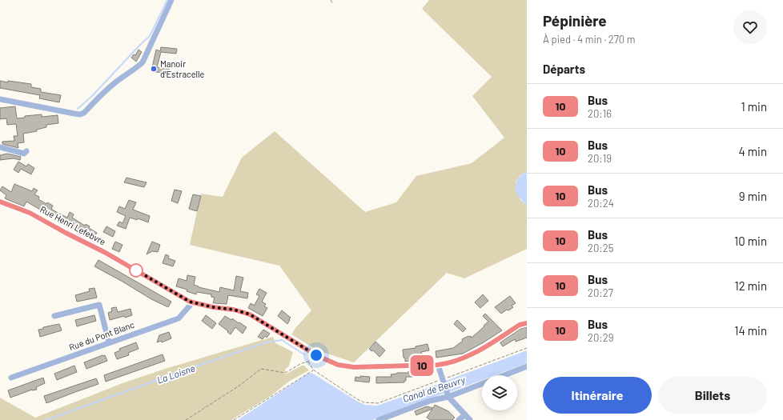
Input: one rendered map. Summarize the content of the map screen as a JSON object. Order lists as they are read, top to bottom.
{
  "streets": {
    "street": ["Rue Henri Lefebvre", "Rue du Pont Blanc"]
  },
  "crossings": [
    ["Rue Henri Lefebvre", "Rue du Pont Blanc"]
  ],
  "water": ["La Loisne", "Canal de Beuvry"],
  "places": ["Manoir d'Estracelle"],
  "lines": ["bus line 10"],
  "page": {
    "on_map": "10",
    "heading": [
      ["Pépinière", "À pied · 4 min · 270 m"],
      "Départs"
    ],
    "list": [
      {
        "mark": "10",
        "name": "Bus",
        "note": "20:16",
        "value": "1 min"
      },
      {
        "mark": "10",
        "name": "Bus",
        "note": "20:19",
        "value": "4 min"
      },
      {
        "mark": "10",
        "name": "Bus",
        "note": "20:24",
        "value": "9 min"
      },
      {
        "mark": "10",
        "name": "Bus",
        "note": "20:25",
        "value": "10 min"
      },
      {
        "mark": "10",
        "name": "Bus",
        "note": "20:27",
        "value": "12 min"
      },
      {
        "mark": "10",
        "name": "Bus",
        "note": "20:29",
        "value": "14 min"
      }
    ],
    "buttons": ["Itinéraire", "Billets"]
  }
}
